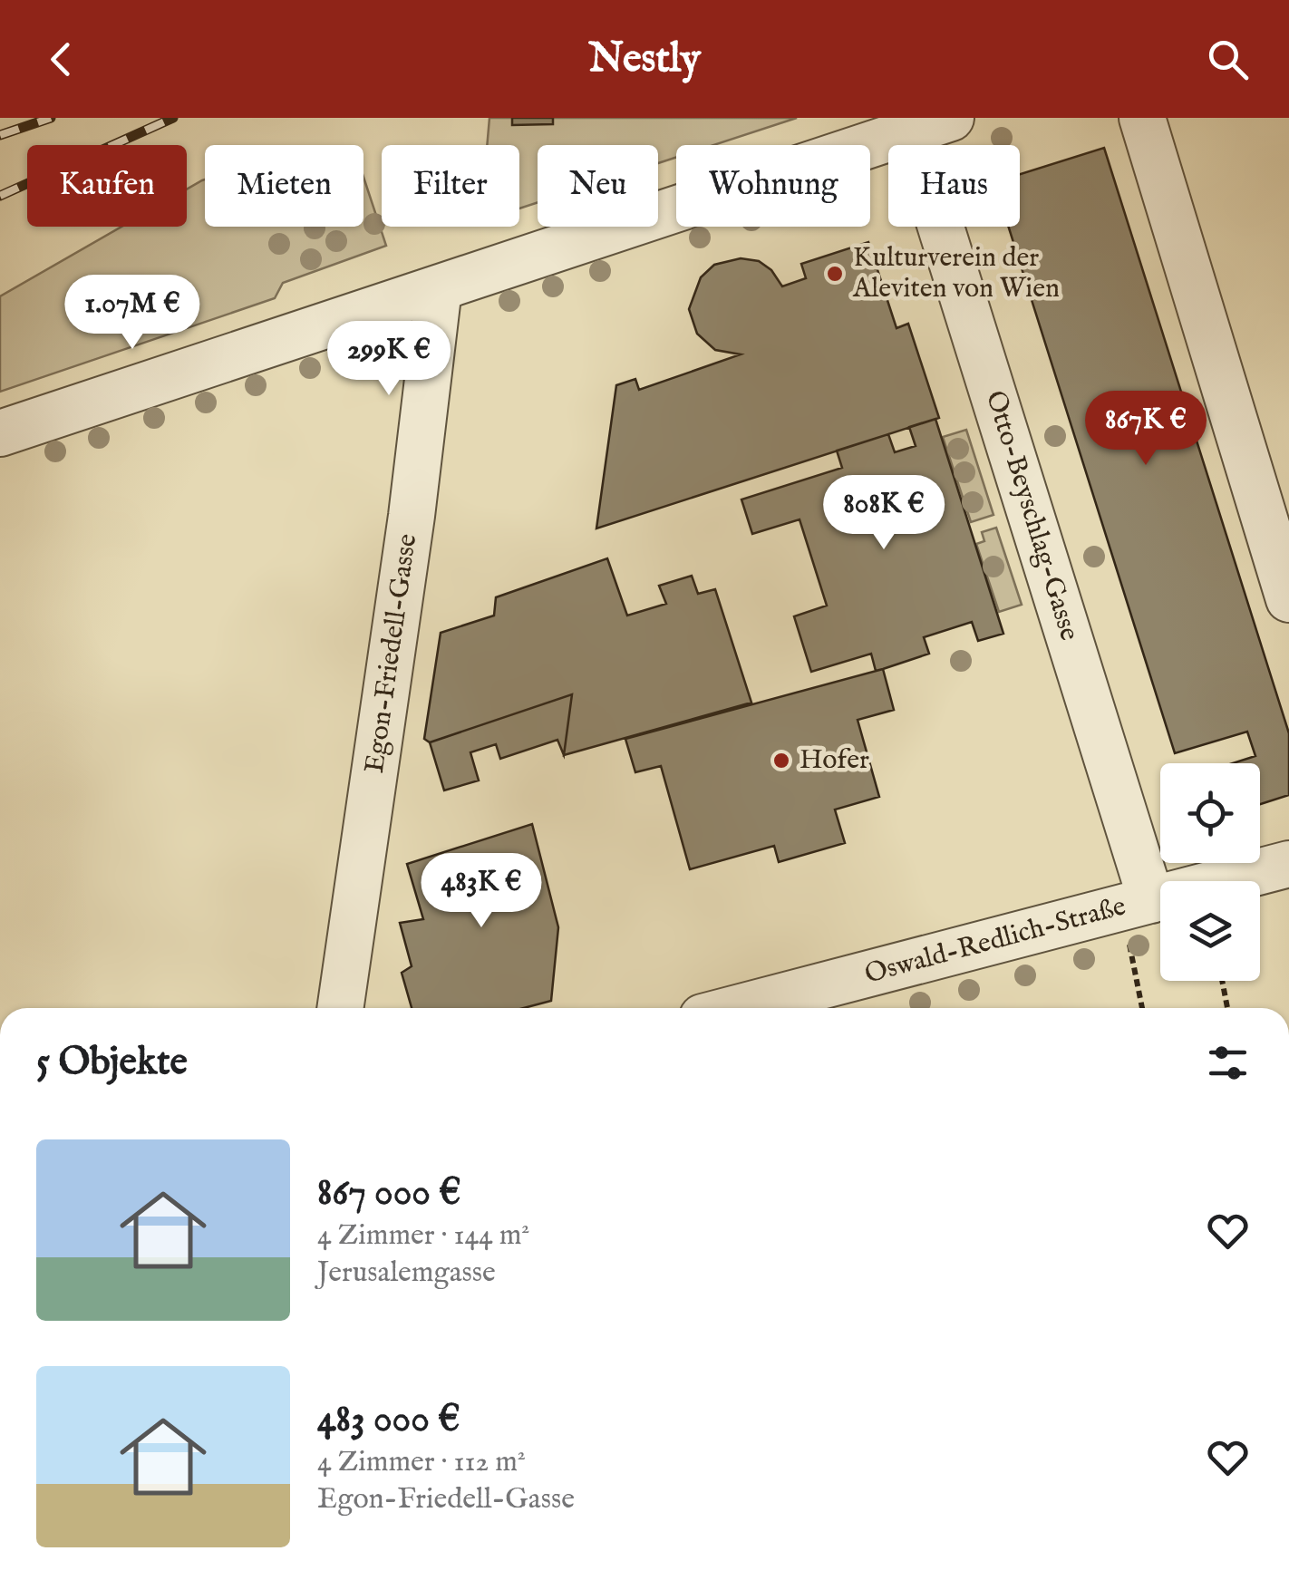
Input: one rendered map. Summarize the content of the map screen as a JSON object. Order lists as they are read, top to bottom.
{
  "streets": {
    "street": ["Otto-Beyschlag-Gasse", "Egon-Friedell-Gasse", "Oswald-Redlich-Straße"]
  },
  "crossings": [
    ["Otto-Beyschlag-Gasse", "Oswald-Redlich-Straße"]
  ],
  "places": ["Kulturverein der Aleviten von Wien", "Hofer"],
  "page": {
    "header": "Nestly",
    "chip": [
      "Kaufen",
      "Mieten",
      "Filter",
      "Neu",
      "Wohnung",
      "Haus"
    ],
    "price": [
      "1.07M €",
      "299K €",
      "867K €",
      "808K €",
      "483K €"
    ],
    "heading": "5 Objekte",
    "list": [
      {
        "name": "867 000 €",
        "note": "4 Zimmer · 144 m² · Jerusalemgasse"
      },
      {
        "name": "483 000 €",
        "note": "4 Zimmer · 112 m² · Egon-Friedell-Gasse"
      }
    ]
  }
}
